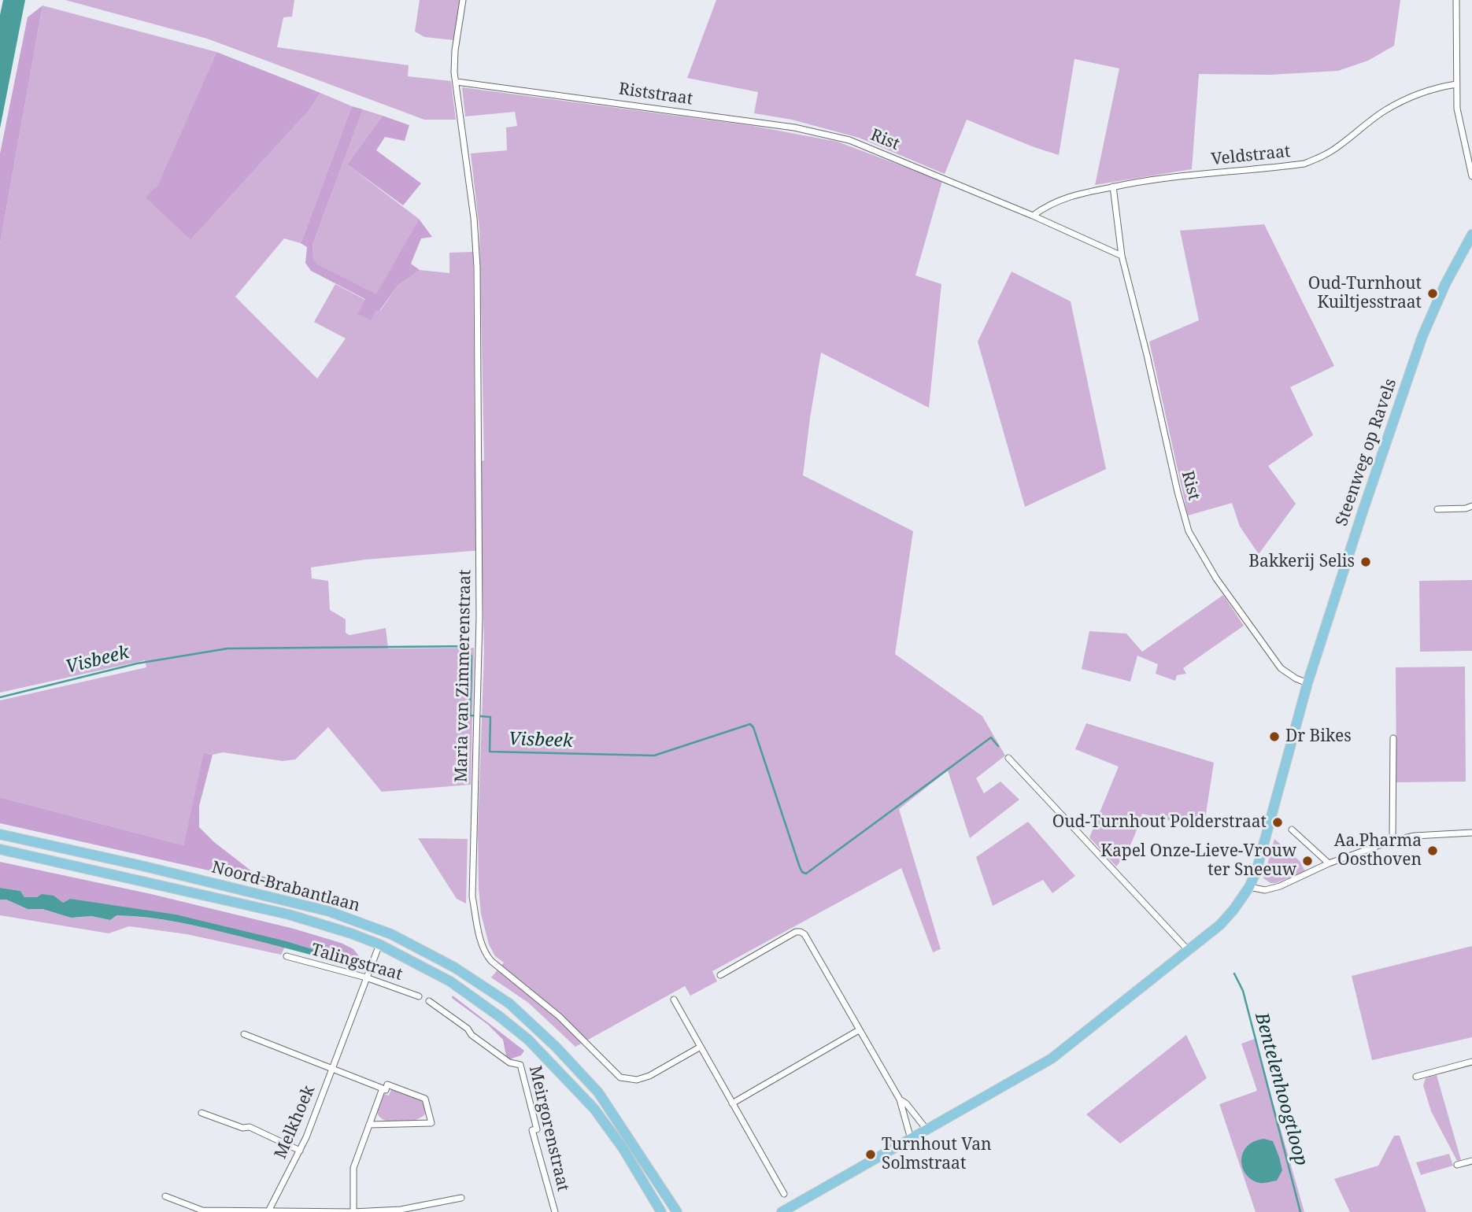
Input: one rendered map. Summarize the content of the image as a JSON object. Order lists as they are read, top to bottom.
{
  "streets": {
    "main road": ["Steenweg op Ravels", "Noord-Brabantlaan"],
    "street": [
      "Riststraat",
      "Rist",
      "Veldstraat",
      "Maria van Zimmerenstraat",
      "Talingstraat",
      "Melkhoek",
      "Meirgorenstraat"
    ]
  },
  "crossings": [
    ["Riststraat", "Rist"],
    ["Riststraat", "Maria van Zimmerenstraat"],
    ["Rist", "Veldstraat"],
    ["Rist", "Steenweg op Ravels"],
    ["Noord-Brabantlaan", "Melkhoek"],
    ["Talingstraat", "Melkhoek"]
  ],
  "water": ["Visbeek", "Bentelenhoogtloop"],
  "places": [
    "Oud-Turnhout Kuiltjesstraat",
    "Bakkerij Selis",
    "Dr Bikes",
    "Oud-Turnhout Polderstraat",
    "Aa.Pharma Oosthoven",
    "Kapel Onze-Lieve-Vrouw ter Sneeuw",
    "Turnhout Van Solmstraat"
  ]
}
